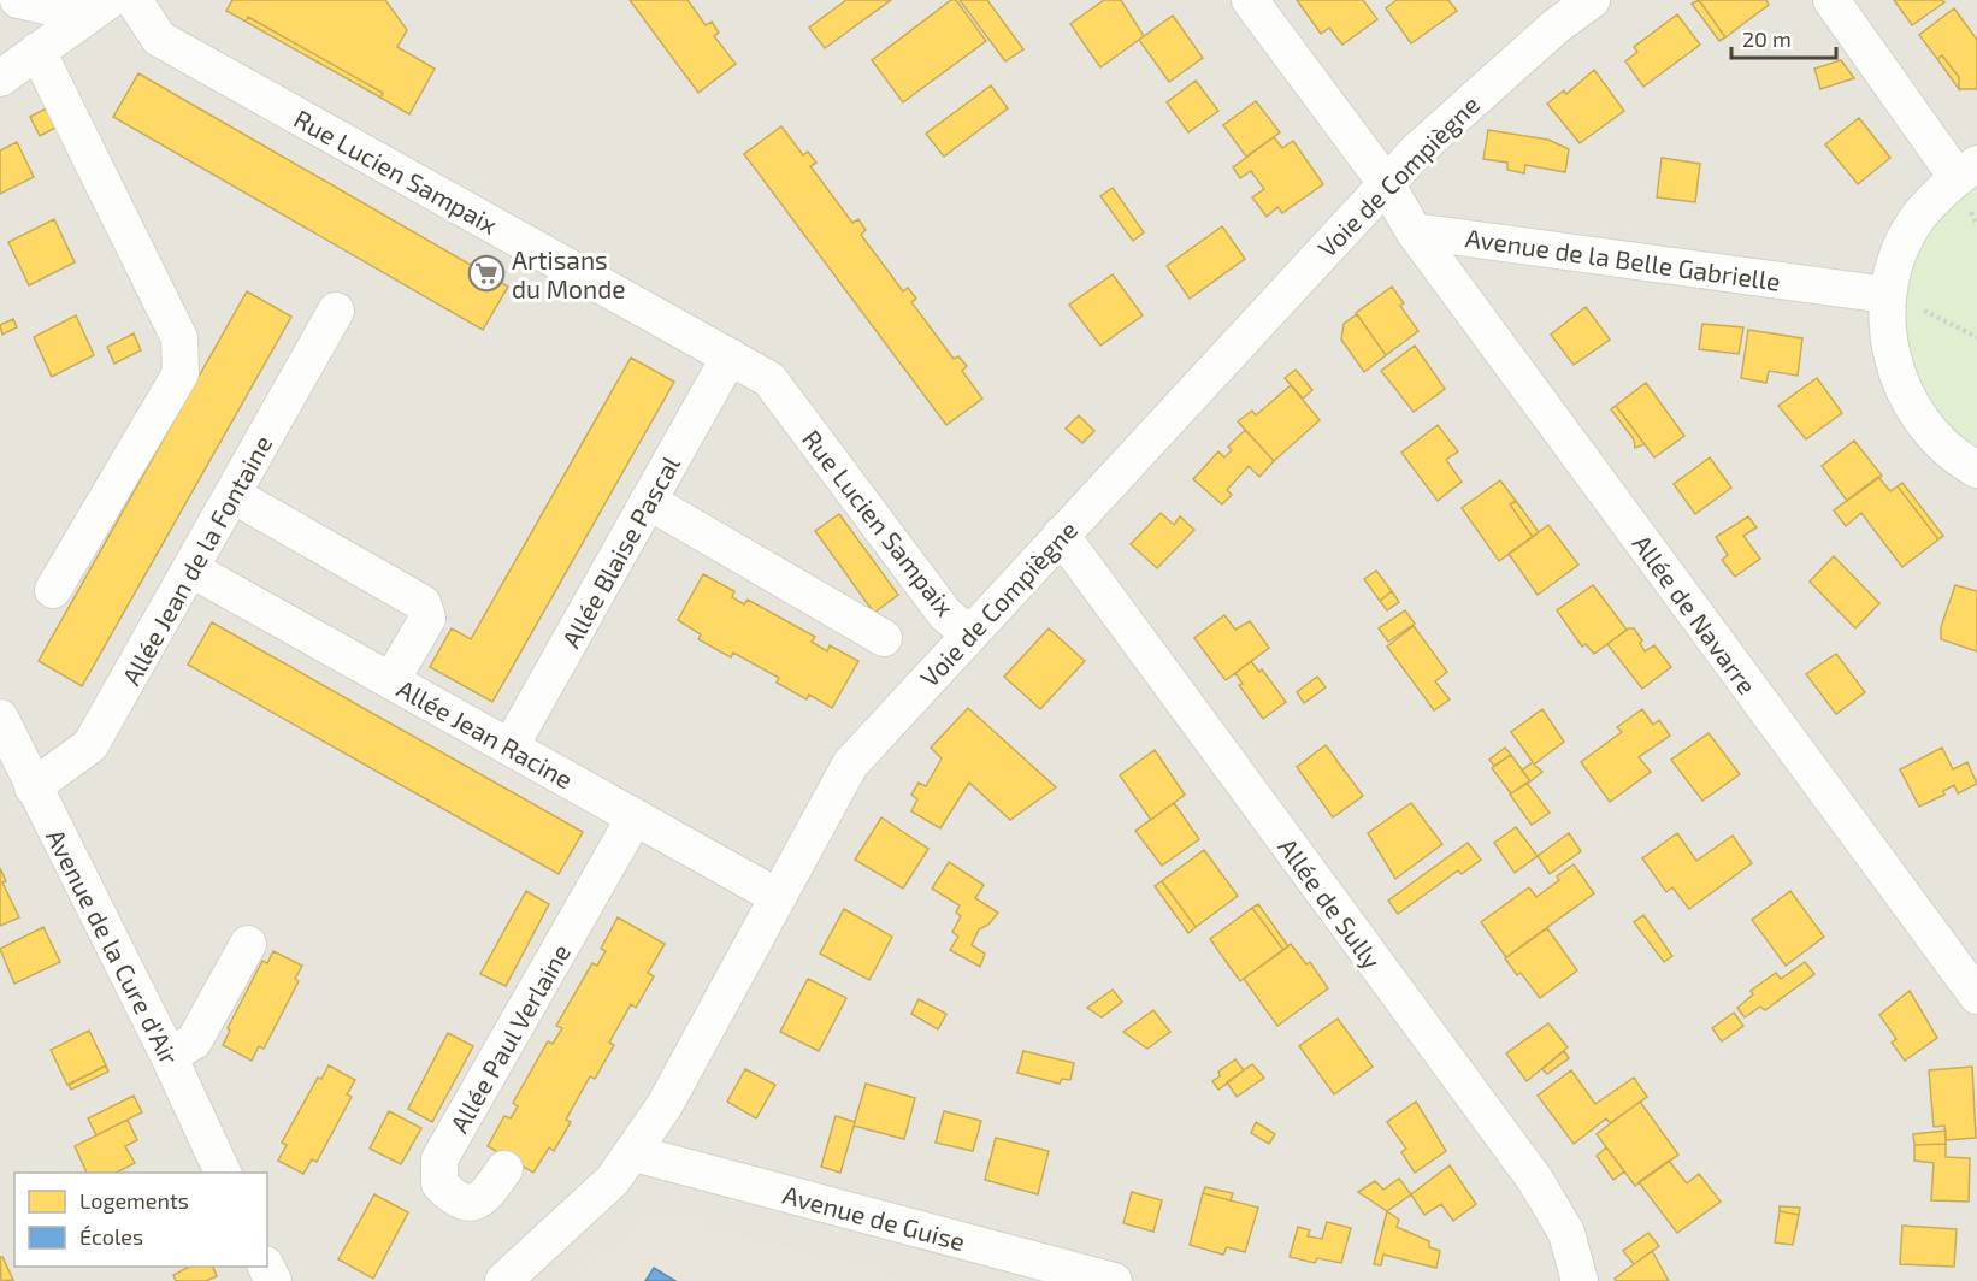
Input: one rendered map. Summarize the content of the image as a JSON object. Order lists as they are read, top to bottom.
{
  "streets": {
    "street": [
      "Rue Lucien Sampaix",
      "Voie de Compiègne",
      "Avenue de la Belle Gabrielle",
      "Allée Blaise Pascal",
      "Allée Jean de la Fontaine",
      "Allée de Navarre",
      "Allée Jean Racine",
      "Allée de Sully",
      "Avenue de la Cure d'Air",
      "Allée Paul Verlaine",
      "Avenue de Guise"
    ]
  },
  "crossings": [
    ["Rue Lucien Sampaix", "Voie de Compiègne"],
    ["Rue Lucien Sampaix", "Allée Blaise Pascal"],
    ["Voie de Compiègne", "Allée Jean Racine"],
    ["Voie de Compiègne", "Allée de Sully"],
    ["Voie de Compiègne", "Avenue de Guise"],
    ["Avenue de la Belle Gabrielle", "Allée de Navarre"],
    ["Allée Blaise Pascal", "Allée Jean Racine"],
    ["Allée Jean de la Fontaine", "Allée Jean Racine"],
    ["Allée Jean de la Fontaine", "Avenue de la Cure d'Air"],
    ["Allée Jean Racine", "Allée Paul Verlaine"]
  ],
  "places": {
    "supermarket": ["Artisans du Monde"]
  },
  "legend": ["Logements", "Écoles"],
  "scale_bar": "20 m"
}
